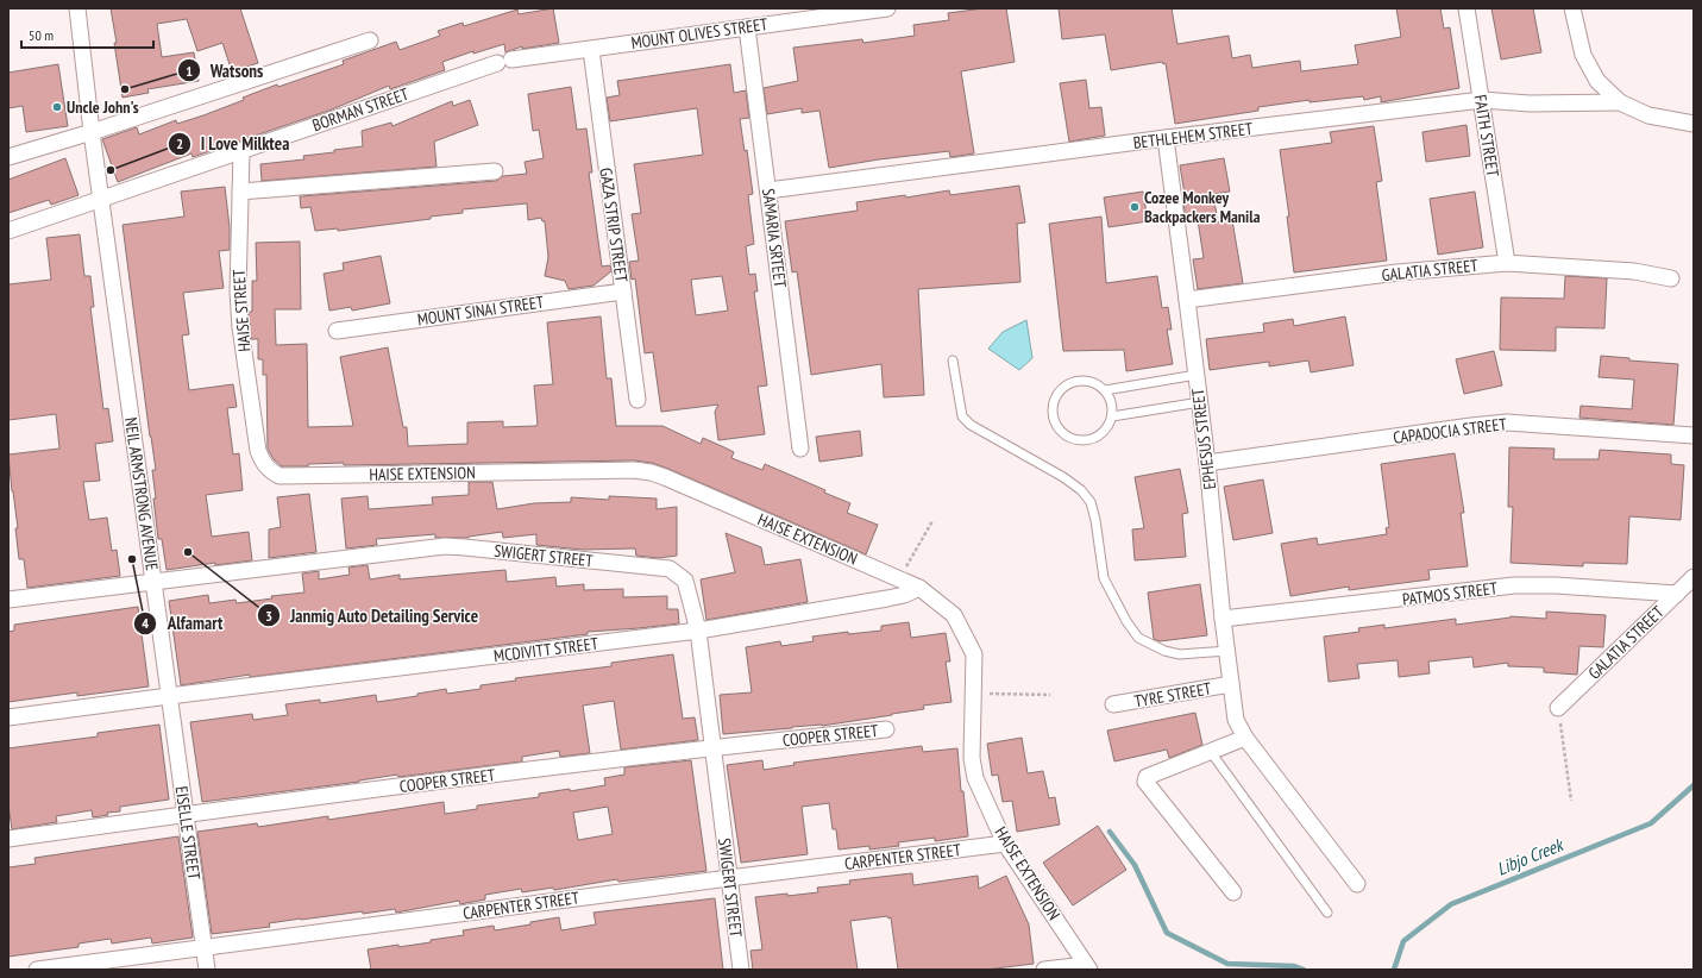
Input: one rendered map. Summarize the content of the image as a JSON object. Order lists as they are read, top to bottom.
{
  "streets": {
    "street": [
      "MOUNT OLIVES STREET",
      "BORMAN STREET",
      "BETHLEHEM STREET",
      "FAITH STREET",
      "GAZA STRIP STREET",
      "SAMARIA SRTEET",
      "GALATIA STREET",
      "HAISE STREET",
      "MOUNT SINAI STREET",
      "CAPADOCIA STREET",
      "EPHESUS STREET",
      "HAISE EXTENSION",
      "NEIL ARMSTRONG AVENUE",
      "SWIGERT STREET",
      "PATMOS STREET",
      "MCDIVITT STREET",
      "TYRE STREET",
      "COOPER STREET",
      "EISELLE STREET",
      "CARPENTER STREET"
    ]
  },
  "crossings": [
    ["MOUNT OLIVES STREET", "BORMAN STREET"],
    ["MOUNT OLIVES STREET", "GAZA STRIP STREET"],
    ["MOUNT OLIVES STREET", "SAMARIA SRTEET"],
    ["BORMAN STREET", "HAISE STREET"],
    ["BORMAN STREET", "NEIL ARMSTRONG AVENUE"],
    ["BETHLEHEM STREET", "FAITH STREET"],
    ["BETHLEHEM STREET", "SAMARIA SRTEET"],
    ["BETHLEHEM STREET", "EPHESUS STREET"],
    ["FAITH STREET", "GALATIA STREET"],
    ["GAZA STRIP STREET", "MOUNT SINAI STREET"],
    ["GALATIA STREET", "EPHESUS STREET"],
    ["GALATIA STREET", "PATMOS STREET"],
    ["HAISE STREET", "HAISE EXTENSION"],
    ["CAPADOCIA STREET", "EPHESUS STREET"],
    ["EPHESUS STREET", "PATMOS STREET"],
    ["EPHESUS STREET", "TYRE STREET"],
    ["HAISE EXTENSION", "MCDIVITT STREET"],
    ["HAISE EXTENSION", "CARPENTER STREET"],
    ["NEIL ARMSTRONG AVENUE", "SWIGERT STREET"],
    ["NEIL ARMSTRONG AVENUE", "MCDIVITT STREET"],
    ["NEIL ARMSTRONG AVENUE", "EISELLE STREET"],
    ["SWIGERT STREET", "MCDIVITT STREET"],
    ["SWIGERT STREET", "COOPER STREET"],
    ["SWIGERT STREET", "CARPENTER STREET"],
    ["MCDIVITT STREET", "EISELLE STREET"],
    ["COOPER STREET", "EISELLE STREET"],
    ["EISELLE STREET", "CARPENTER STREET"]
  ],
  "water": ["Libjo Creek"],
  "places": [
    "Watsons",
    "Uncle John's",
    "I Love Milktea",
    "Cozee Monkey Backpackers Manila",
    "Janmig Auto Detailing Service",
    "Alfamart"
  ],
  "scale_bar": "50 m"
}
